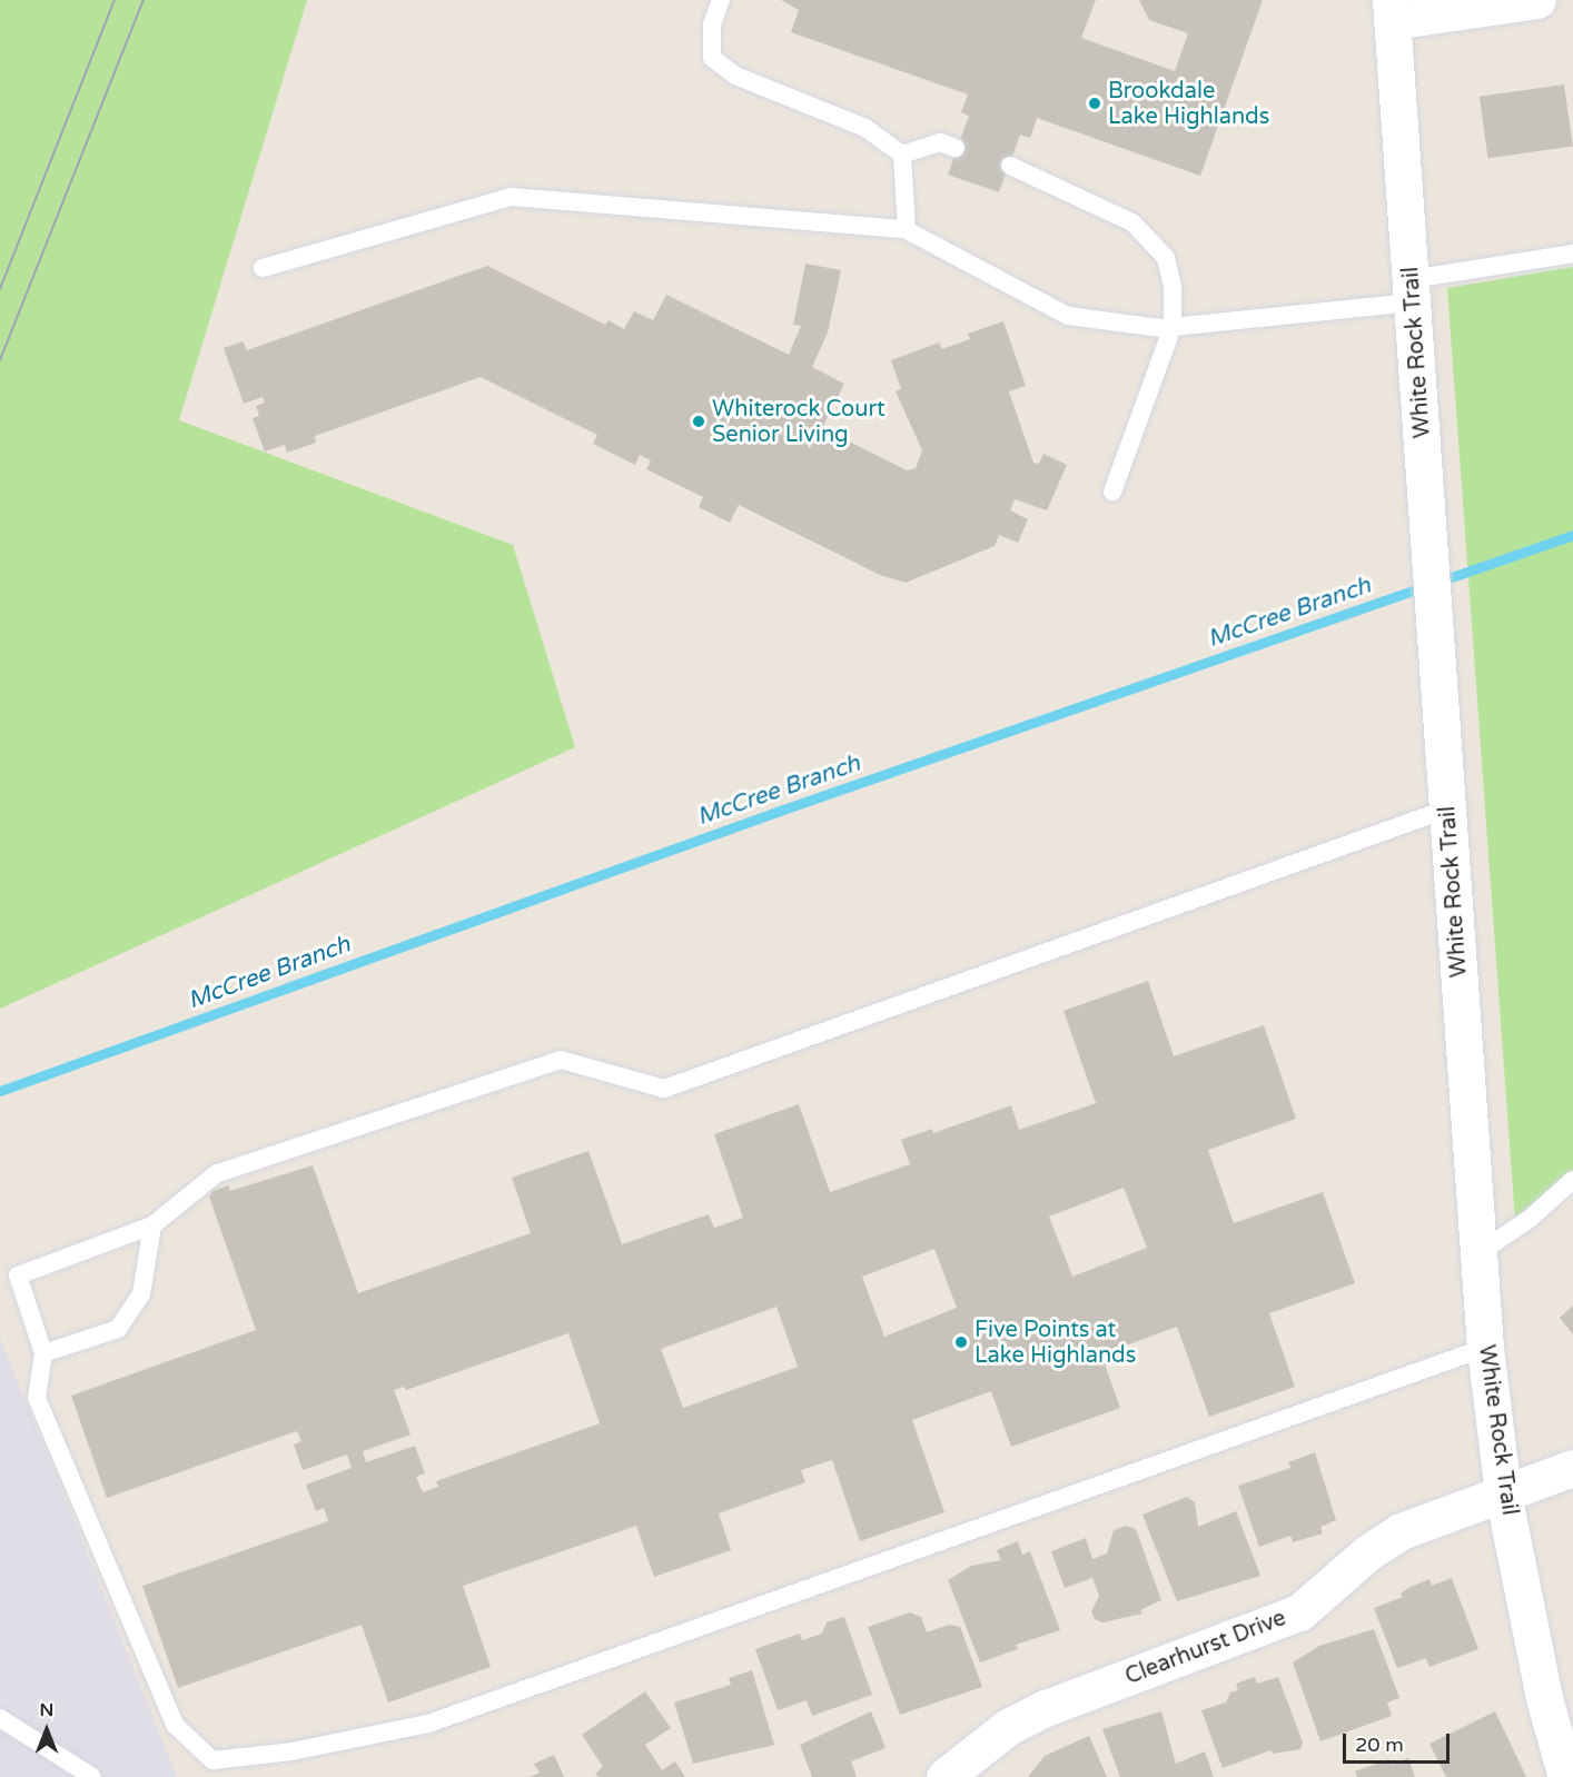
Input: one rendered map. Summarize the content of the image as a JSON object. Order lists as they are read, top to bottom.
{
  "streets": {
    "street": ["White Rock Trail", "Clearhurst Drive"]
  },
  "crossings": [
    ["White Rock Trail", "Clearhurst Drive"]
  ],
  "water": ["McCree Branch"],
  "places": ["Brookdale Lake Highlands", "Whiterock Court Senior Living", "Five Points at Lake Highlands"],
  "scale_bar": "20 m",
  "north": "top"
}
